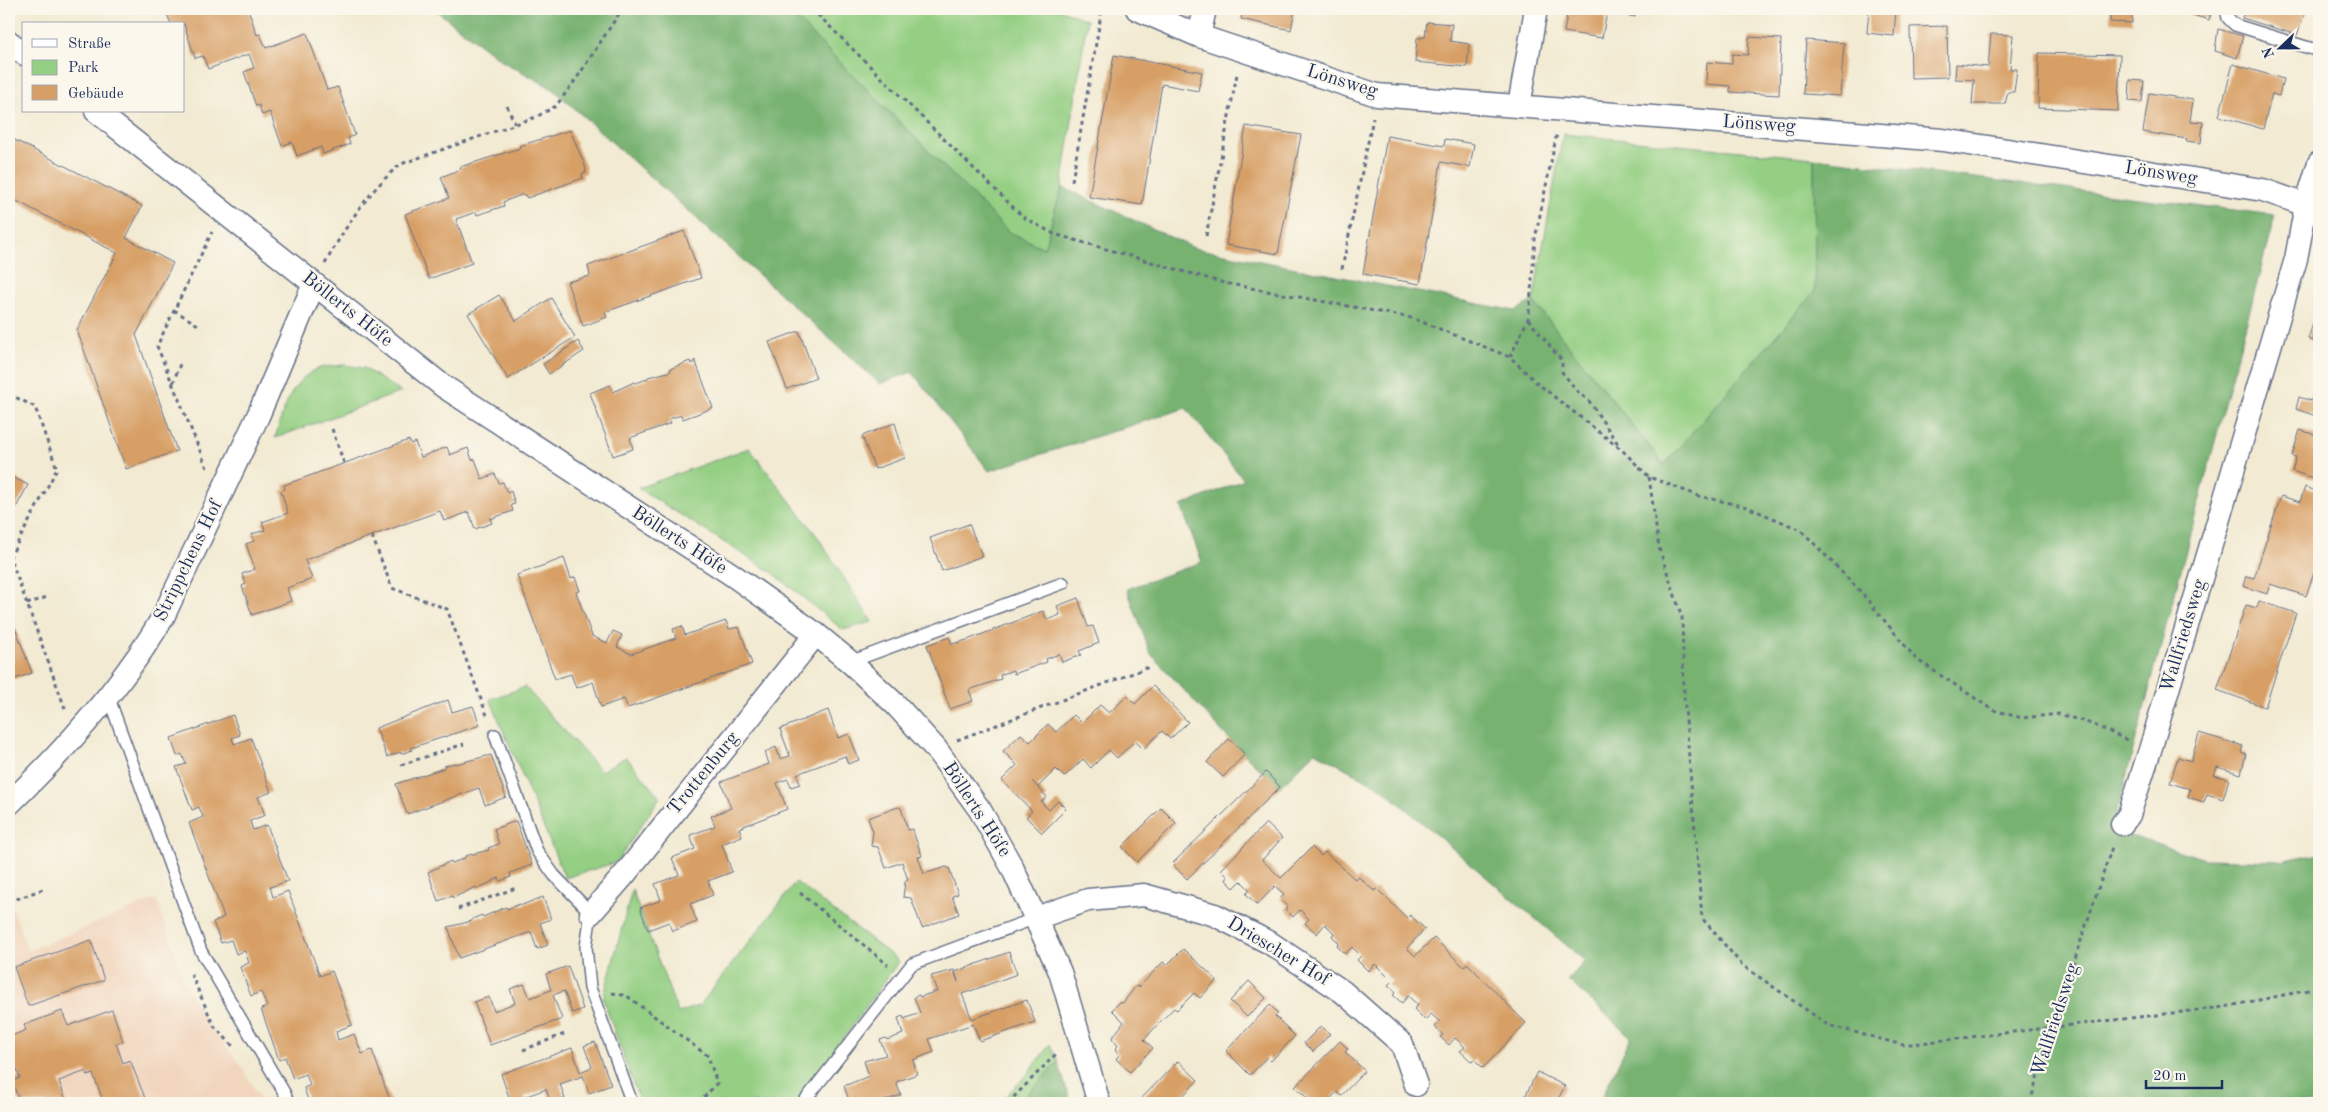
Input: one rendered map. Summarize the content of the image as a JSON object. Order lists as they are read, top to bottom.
{
  "streets": {
    "street": [
      "Lönsweg",
      "Böllerts Höfe",
      "Strippchens Hof",
      "Wallfriedsweg",
      "Trottenburg",
      "Driescher Hof"
    ]
  },
  "crossings": [
    ["Lönsweg", "Wallfriedsweg"],
    ["Böllerts Höfe", "Strippchens Hof"],
    ["Böllerts Höfe", "Trottenburg"],
    ["Böllerts Höfe", "Driescher Hof"]
  ],
  "legend": ["Straße", "Park", "Gebäude"],
  "scale_bar": "20 m",
  "north": "left"
}
